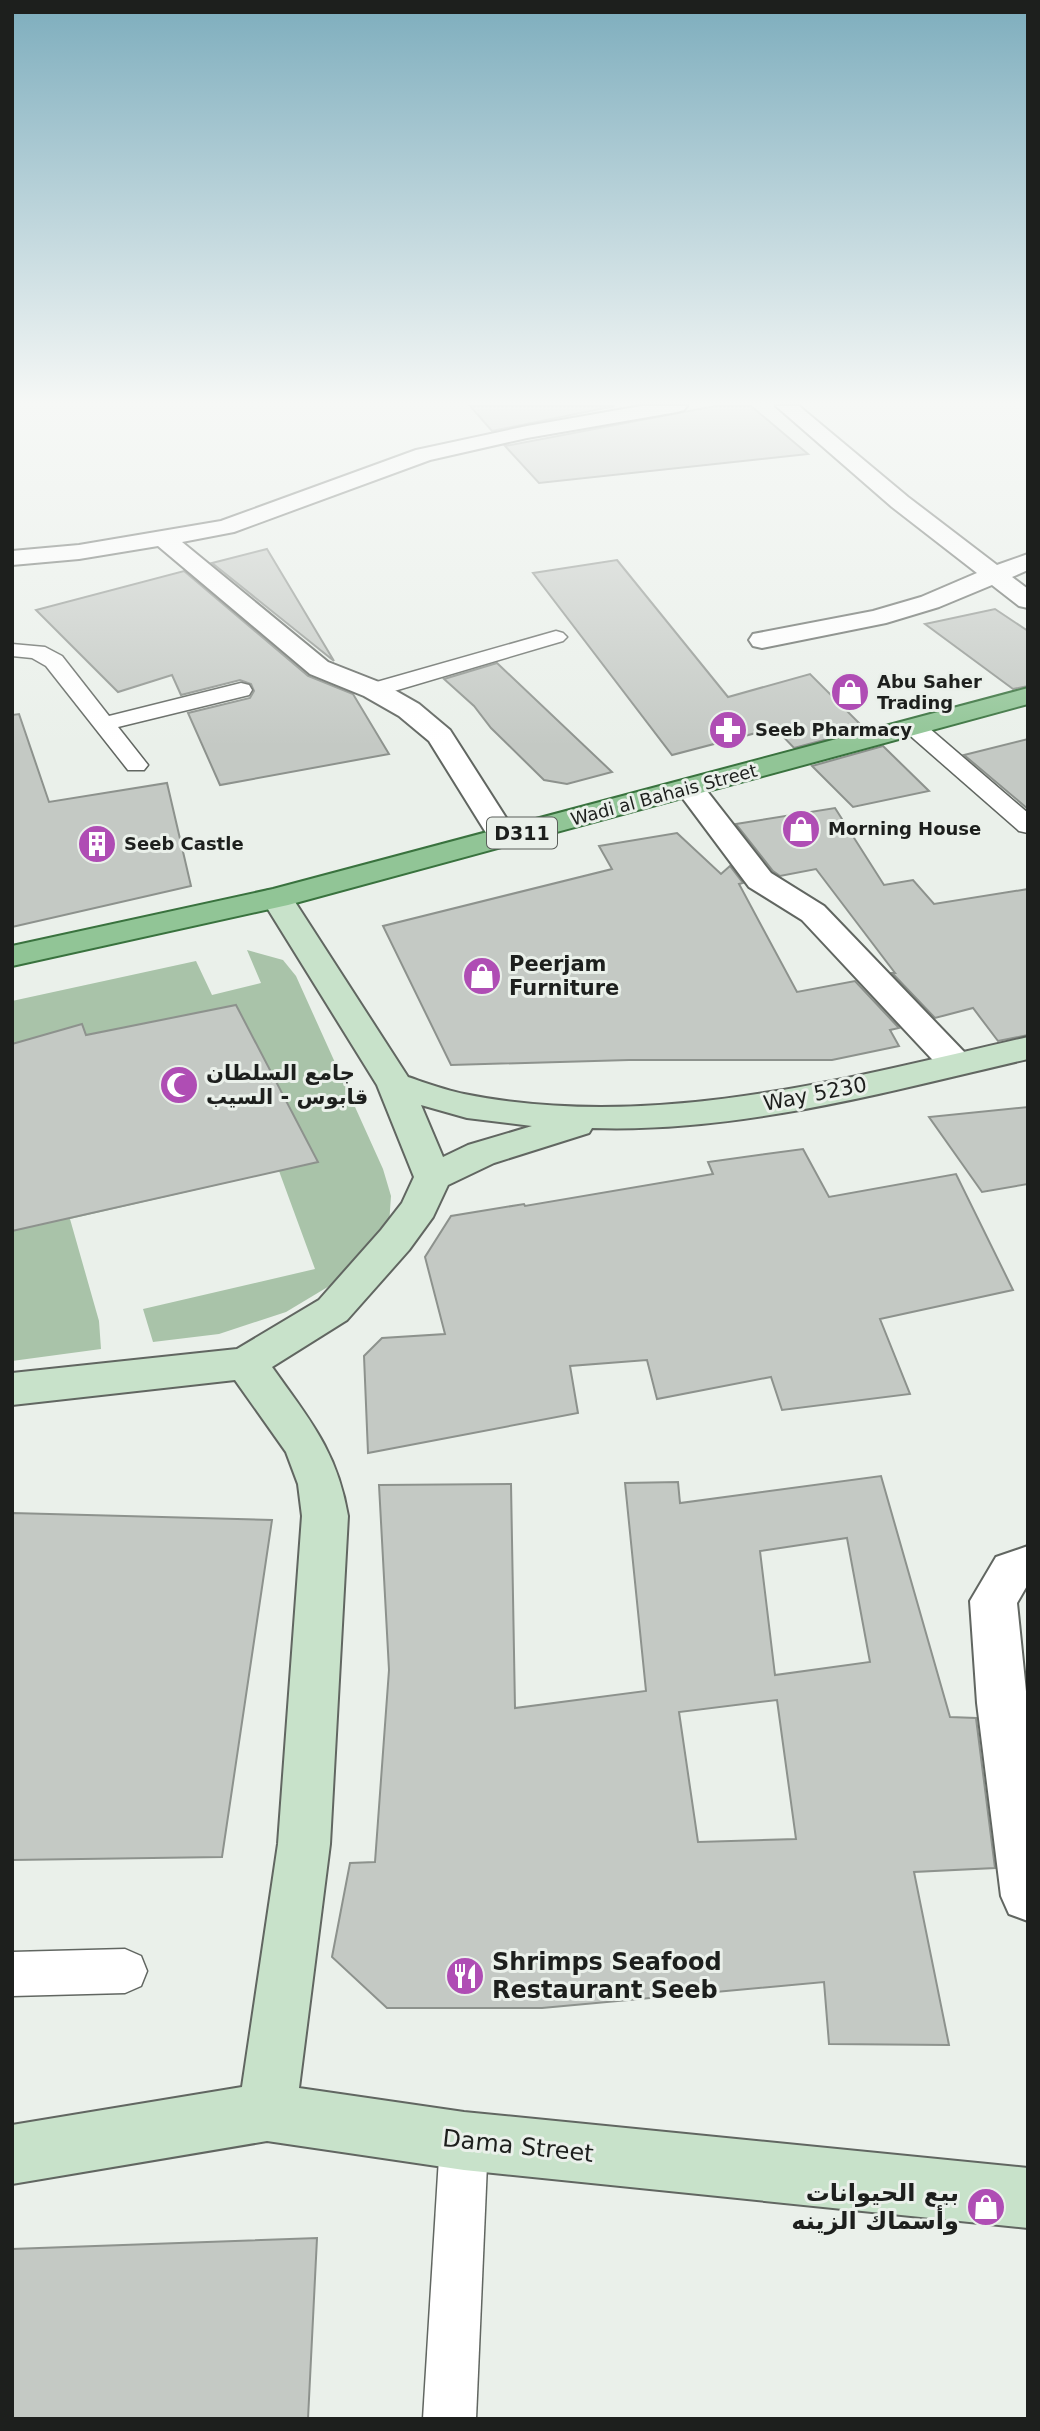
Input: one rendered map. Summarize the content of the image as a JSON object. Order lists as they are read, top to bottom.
{
  "streets": {
    "main road": ["Wadi al Bahais Street", "D311"],
    "street": ["Way 5230", "Dama Street"]
  },
  "places": {
    "shop": [
      "Abu Saher Trading",
      "Morning House",
      "Peerjam Furniture",
      "بيع الحيوانات وأسماك الزينه"
    ],
    "pharmacy": ["Seeb Pharmacy"],
    "building": ["Seeb Castle"],
    "mosque": ["جامع السلطان قابوس - السيب"],
    "restaurant": ["Shrimps Seafood Restaurant Seeb"]
  }
}
